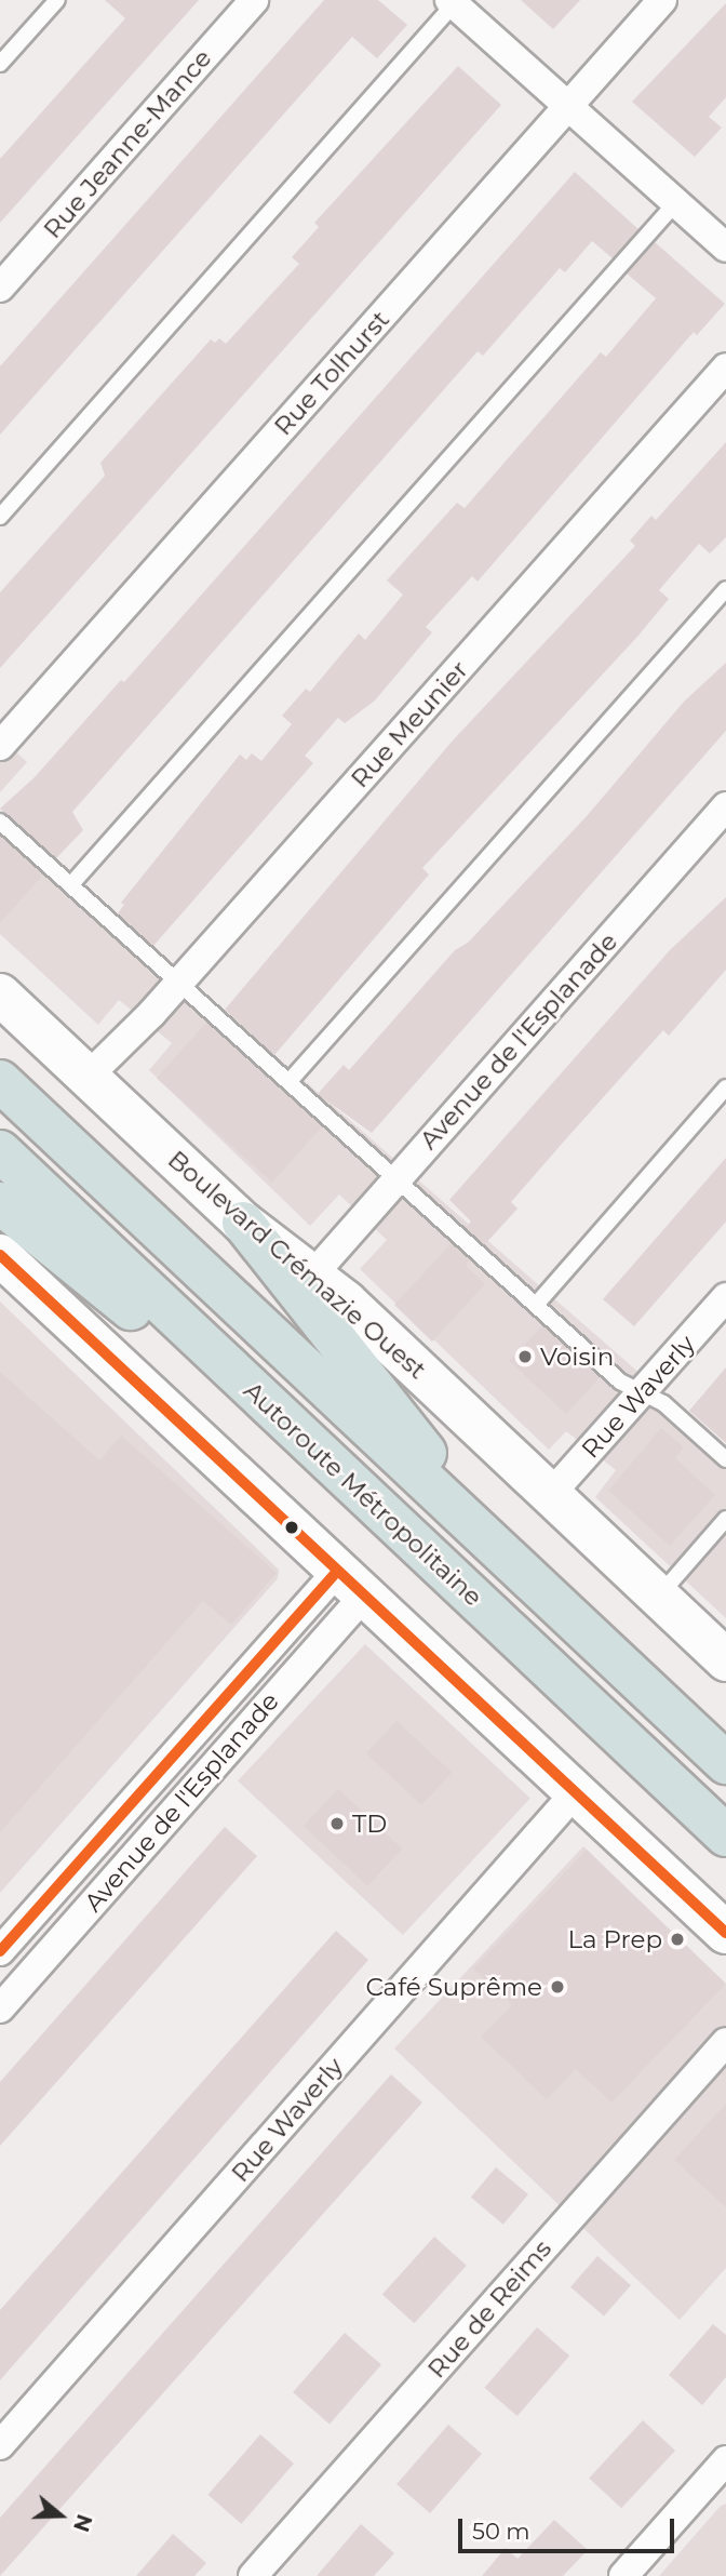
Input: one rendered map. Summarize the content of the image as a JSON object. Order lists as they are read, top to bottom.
{
  "streets": {
    "highway": ["Autoroute Métropolitaine"],
    "main road": ["Boulevard Crémazie Ouest"],
    "street": [
      "Rue Jeanne-Mance",
      "Rue Tolhurst",
      "Rue Meunier",
      "Avenue de l'Esplanade",
      "Rue Waverly",
      "Rue de Reims"
    ]
  },
  "crossings": [
    ["Rue Meunier", "Boulevard Crémazie Ouest"],
    ["Avenue de l'Esplanade", "Boulevard Crémazie Ouest"],
    ["Boulevard Crémazie Ouest", "Rue Waverly"]
  ],
  "places": [
    "Voisin",
    "TD",
    "La Prep",
    "Café Suprême"
  ],
  "scale_bar": "50 m",
  "north": "right"
}
